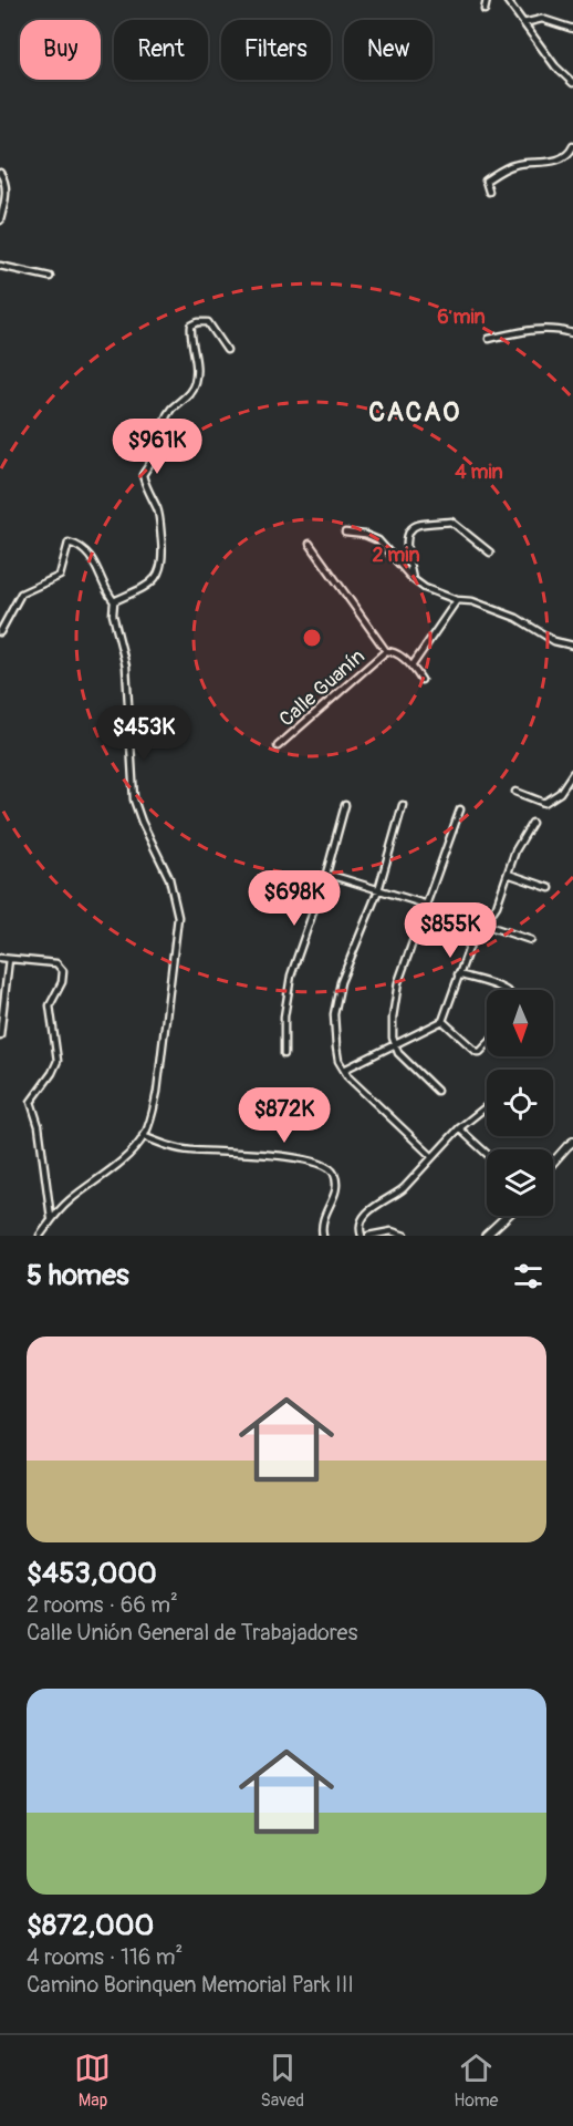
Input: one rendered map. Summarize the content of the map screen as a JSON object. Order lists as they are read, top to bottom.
{
  "streets": {
    "street": ["Calle Guanín"]
  },
  "districts": ["CACAO"],
  "north": "bottom",
  "page": {
    "chip": [
      "Buy",
      "Rent",
      "Filters",
      "New"
    ],
    "price": [
      "$961K",
      "$453K",
      "$698K",
      "$855K",
      "$872K"
    ],
    "heading": "5 homes",
    "list": [
      {
        "name": "$453,000",
        "note": "2 rooms · 66 m² · Calle Unión General de Trabajadores"
      },
      {
        "name": "$872,000",
        "note": "4 rooms · 116 m² · Camino Borinquen Memorial Park III"
      }
    ],
    "tabs": ["Map", "Saved", "Home"]
  },
  "rings": ["6 min", "4 min", "2 min"]
}
